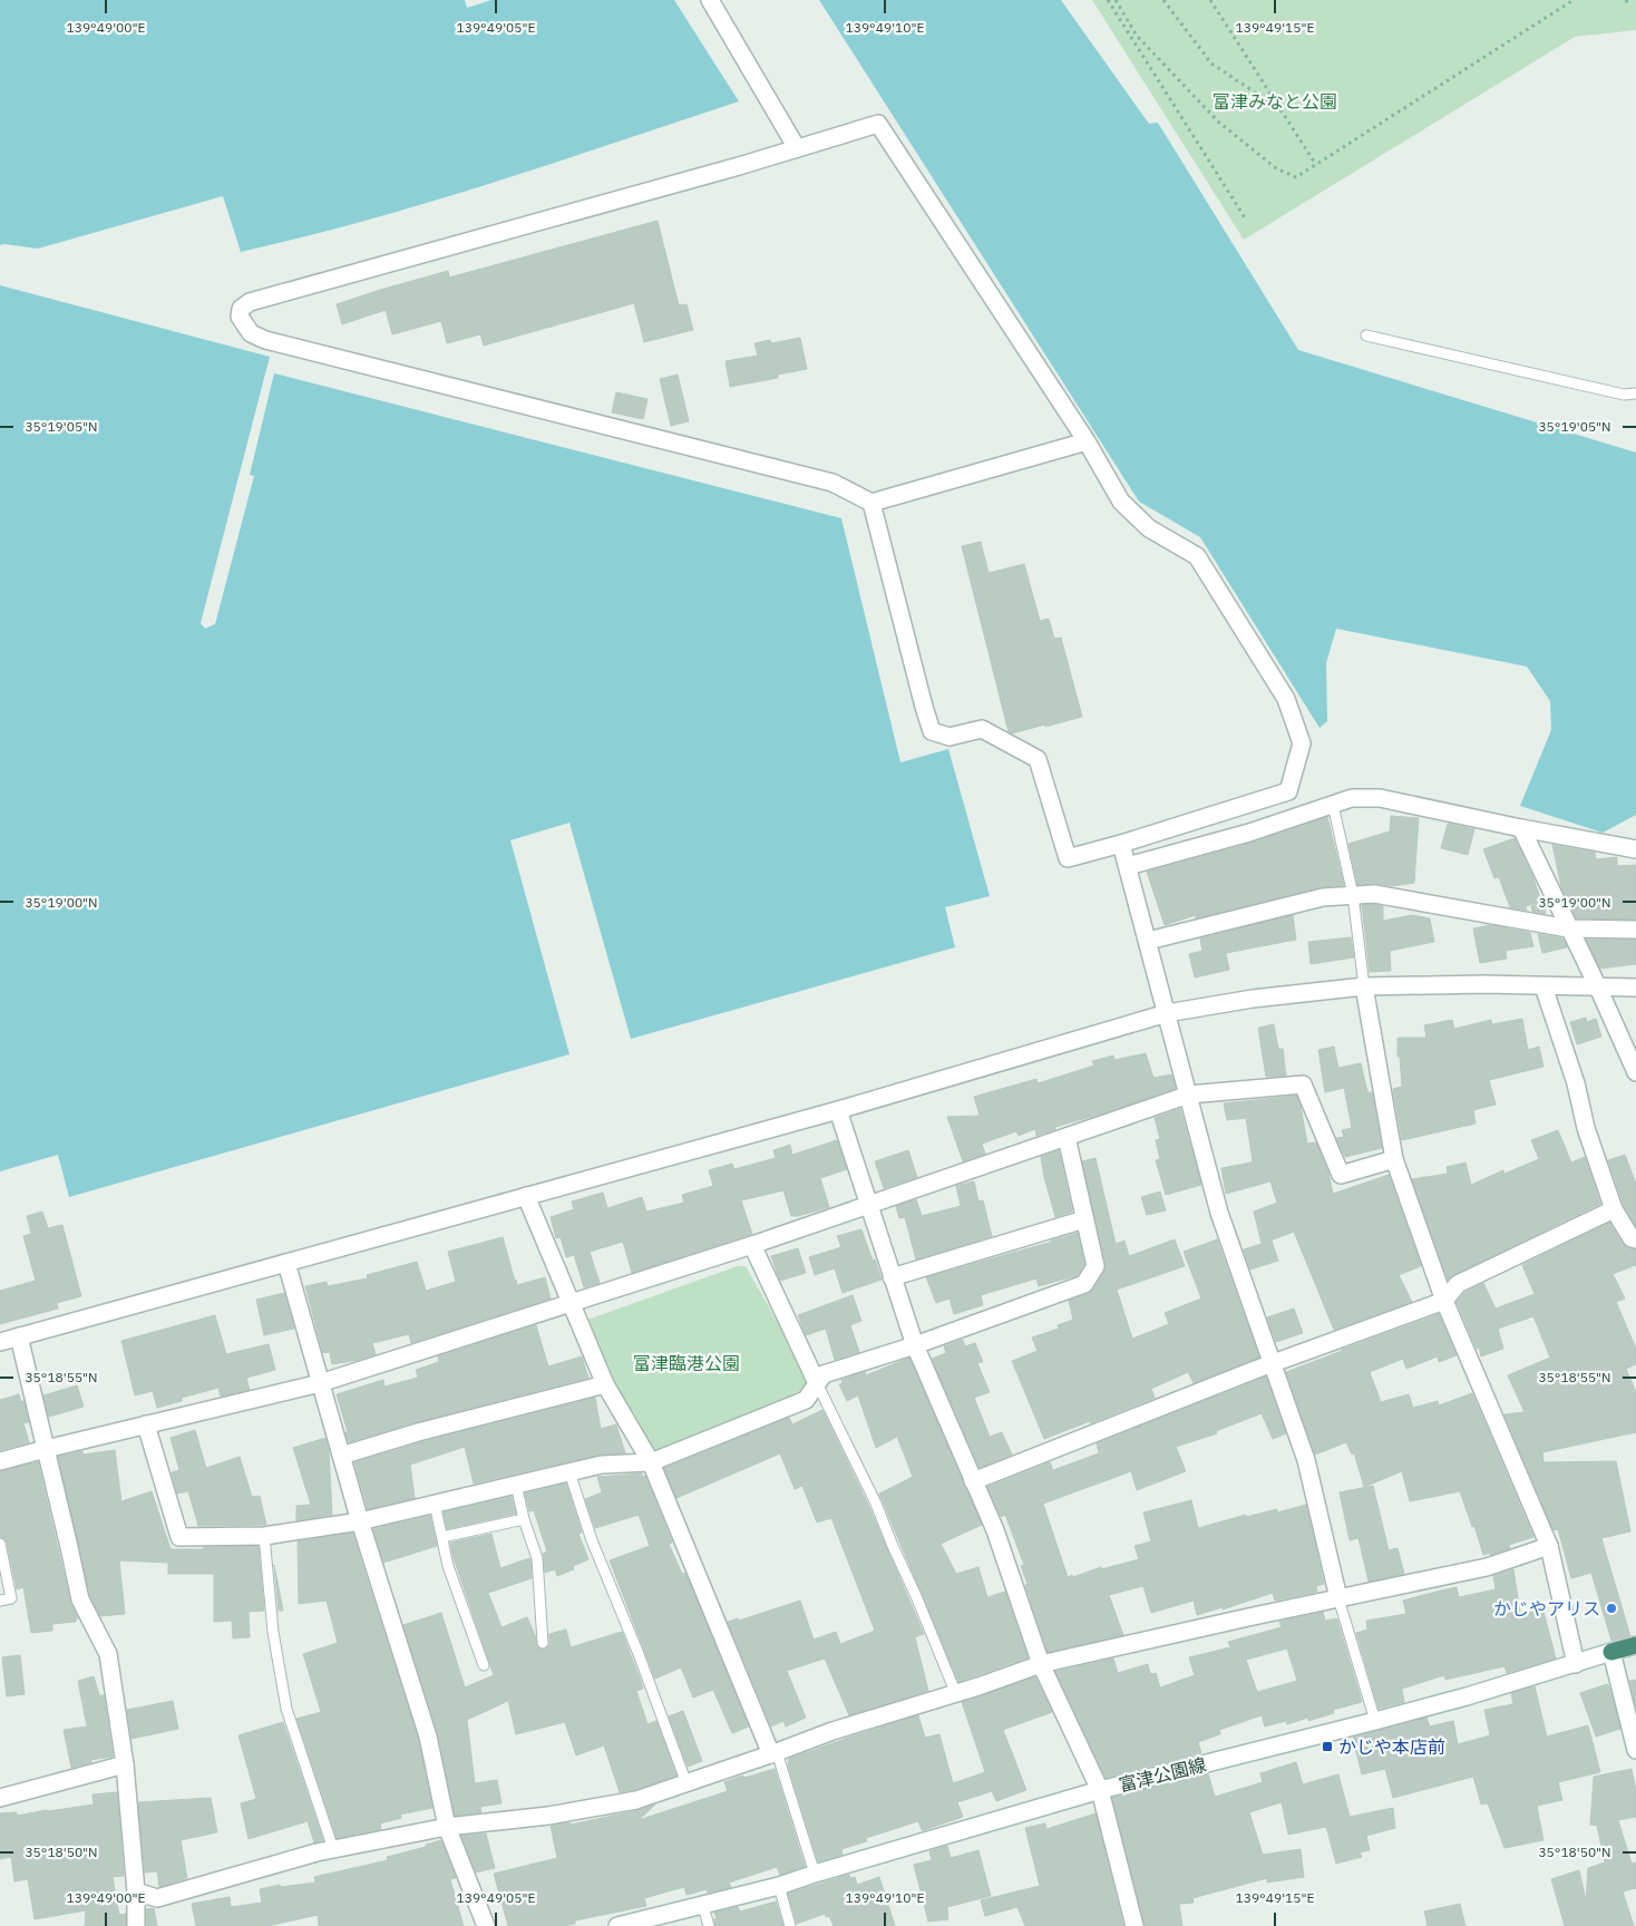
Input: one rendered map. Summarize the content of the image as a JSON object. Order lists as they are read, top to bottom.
{
  "streets": {
    "street": ["富津公園線"]
  },
  "parks": ["富津みなと公園", "富津臨港公園"],
  "places": {
    "other": ["かじやアリス"],
    "transit": ["かじや本店前"]
  },
  "coordinates": [
    "139°49'00\"E",
    "139°49'05\"E",
    "139°49'10\"E",
    "139°49'15\"E",
    "35°19'05\"N",
    "35°19'00\"N",
    "35°18'55\"N",
    "35°18'50\"N"
  ]
}
